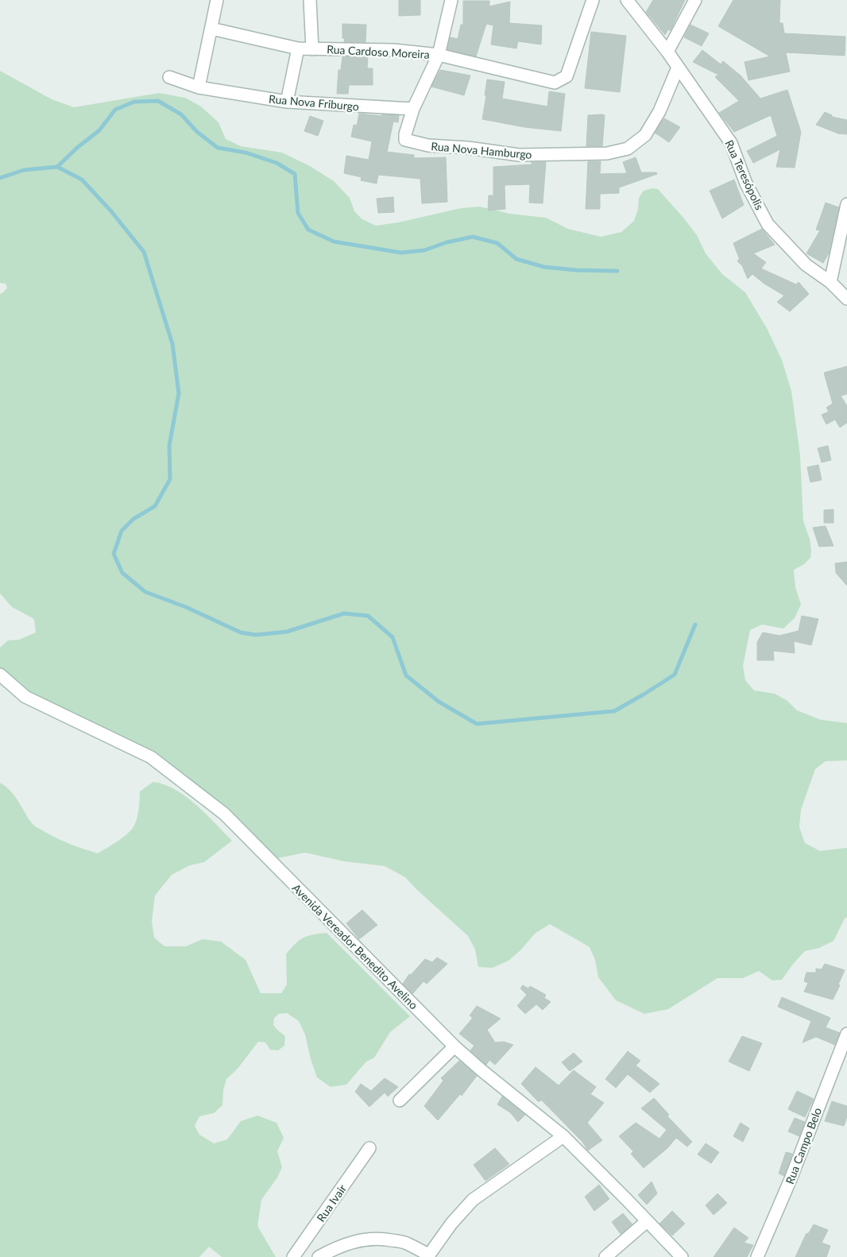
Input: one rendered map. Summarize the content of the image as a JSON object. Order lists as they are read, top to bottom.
{
  "streets": {
    "street": [
      "Rua Cardoso Moreira",
      "Rua Nova Friburgo",
      "Rua Nova Hamburgo",
      "Rua Teresópolis",
      "Avenida Vereador Benedito Avelino",
      "Rua Campo Belo",
      "Rua Ivair"
    ]
  },
  "crossings": [
    ["Rua Nova Friburgo", "Rua Nova Hamburgo"],
    ["Rua Nova Hamburgo", "Rua Teresópolis"]
  ]
}
